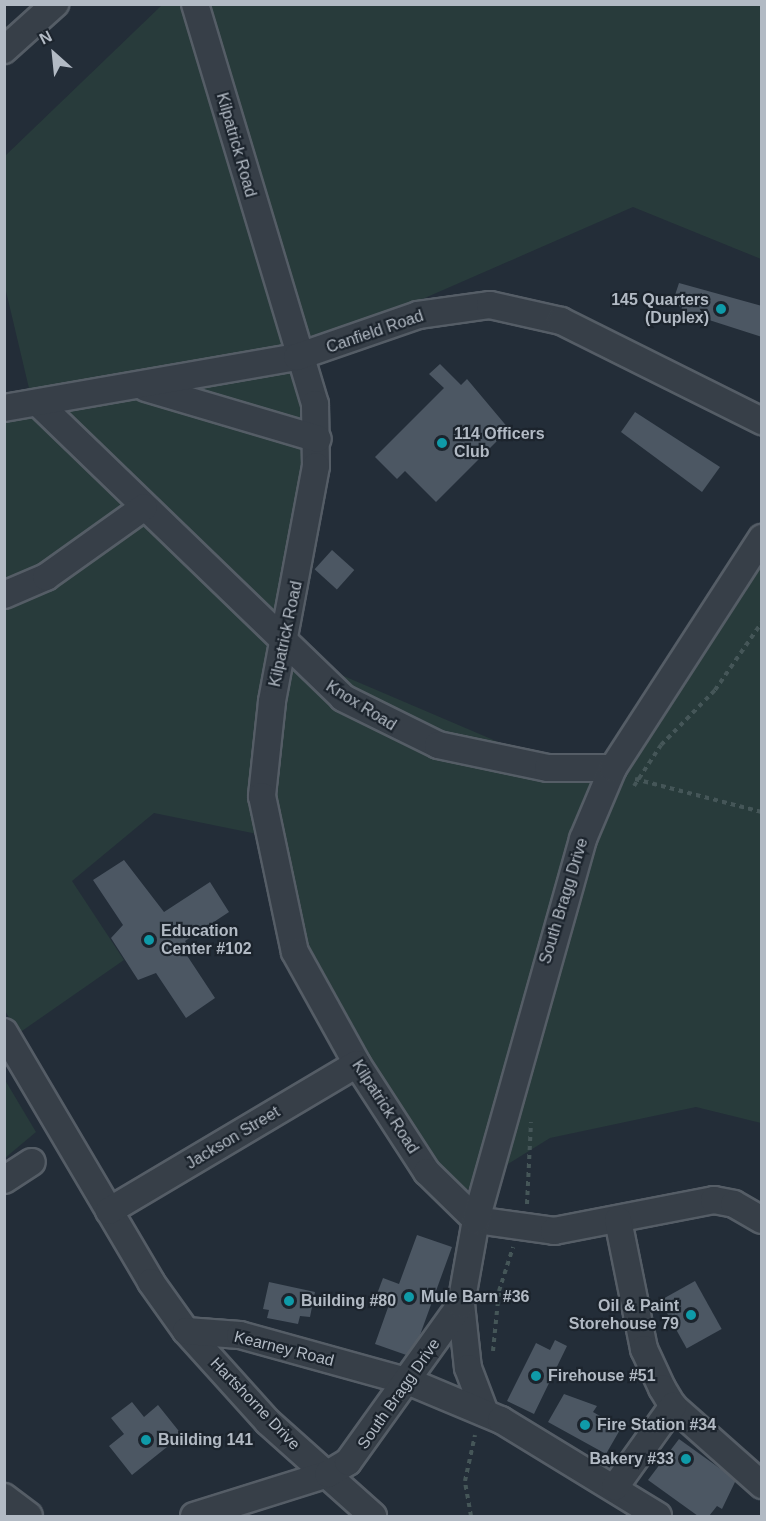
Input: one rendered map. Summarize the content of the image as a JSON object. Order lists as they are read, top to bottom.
{
  "streets": {
    "street": [
      "Kilpatrick Road",
      "Canfield Road",
      "Knox Road",
      "South Bragg Drive",
      "Jackson Street",
      "Kearney Road",
      "Hartshorne Drive"
    ]
  },
  "crossings": [
    ["Kilpatrick Road", "Canfield Road"],
    ["Kilpatrick Road", "Knox Road"],
    ["Kilpatrick Road", "South Bragg Drive"],
    ["Kilpatrick Road", "Jackson Street"],
    ["Canfield Road", "Knox Road"],
    ["Knox Road", "South Bragg Drive"],
    ["South Bragg Drive", "Kearney Road"],
    ["South Bragg Drive", "Hartshorne Drive"],
    ["Kearney Road", "Hartshorne Drive"]
  ],
  "places": [
    "145 Quarters (Duplex)",
    "114 Officers Club",
    "Education Center #102",
    "Mule Barn #36",
    "Building #80",
    "Oil & Paint Storehouse 79",
    "Firehouse #51",
    "Fire Station #34",
    "Building 141",
    "Bakery #33"
  ],
  "north": "top left"
}
